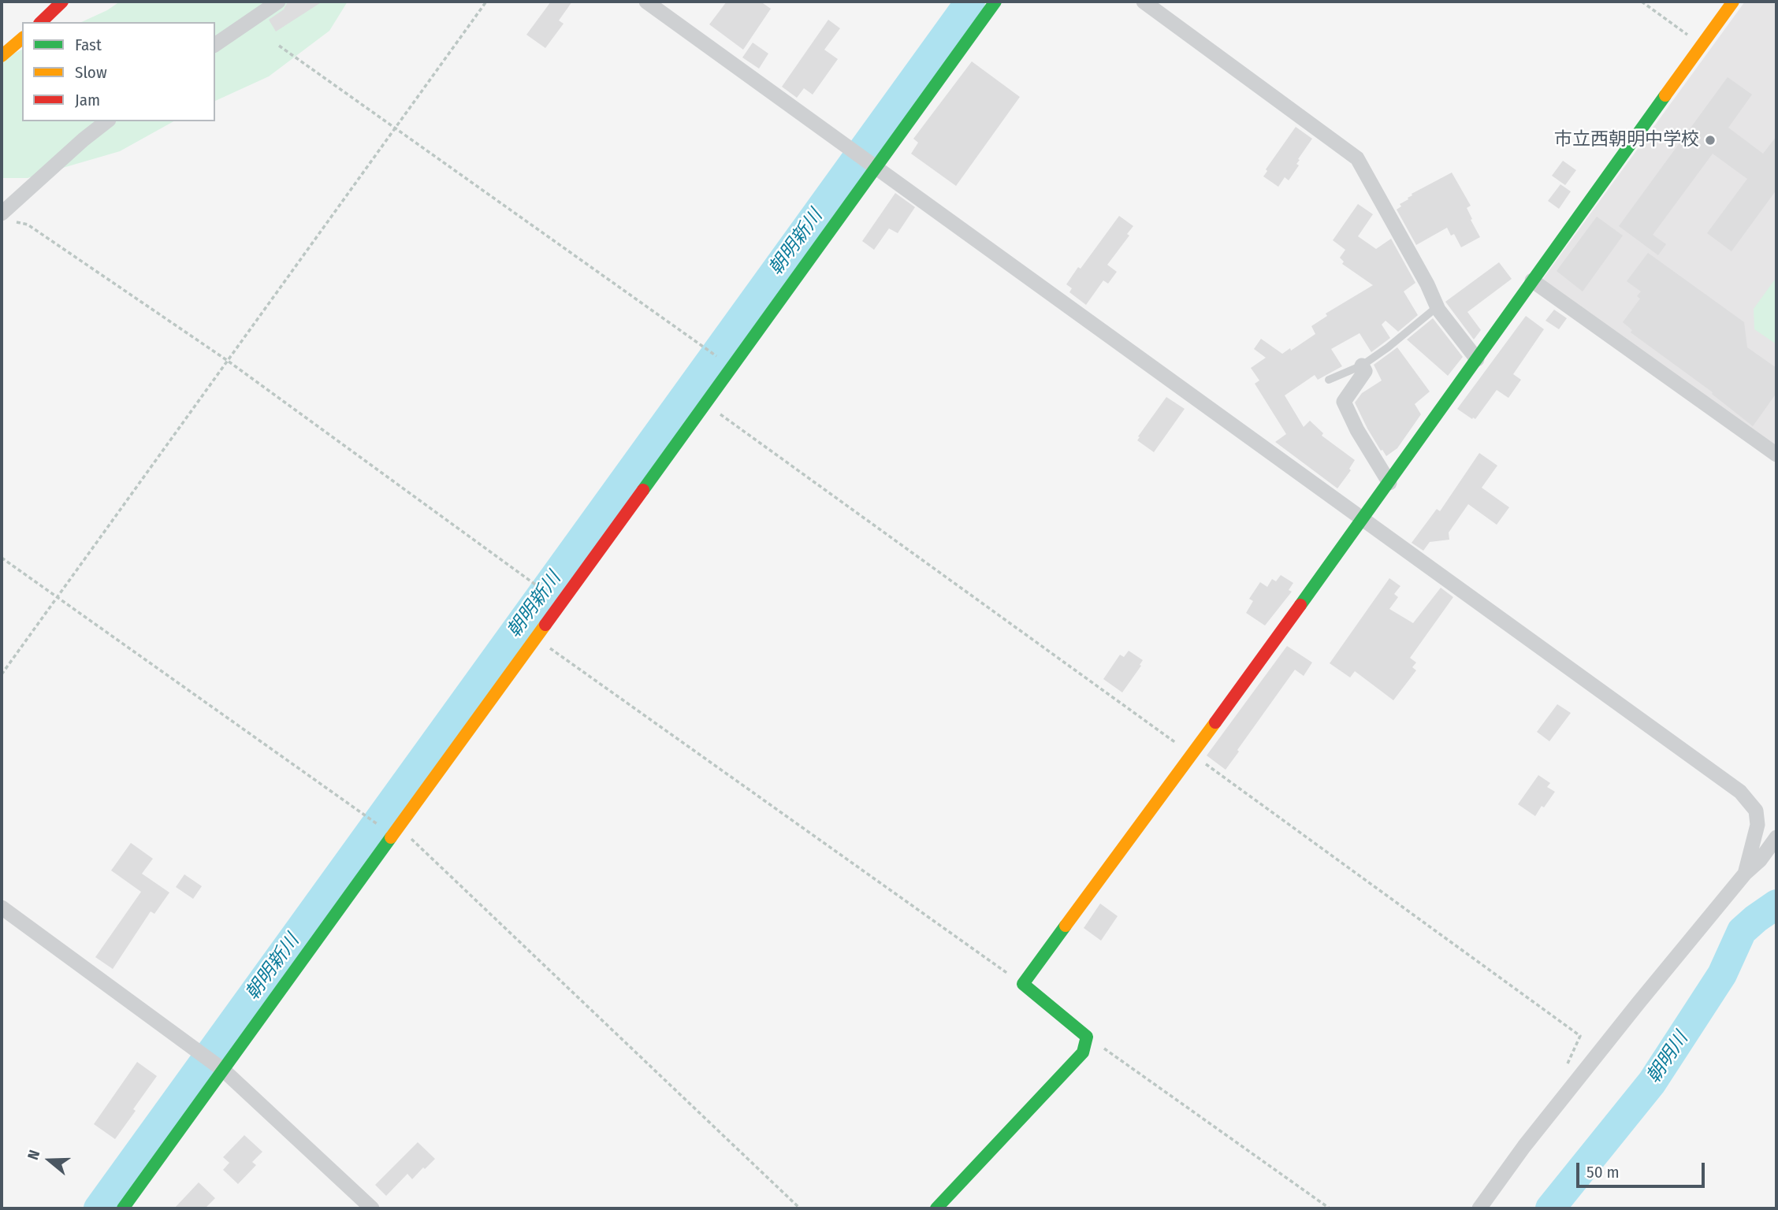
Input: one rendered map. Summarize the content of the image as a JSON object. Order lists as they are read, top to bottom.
{
  "water": ["朝明新川", "朝明川"],
  "places": ["市立西朝明中学校"],
  "legend": ["Fast", "Slow", "Jam"],
  "scale_bar": "50 m",
  "north": "left"
}
